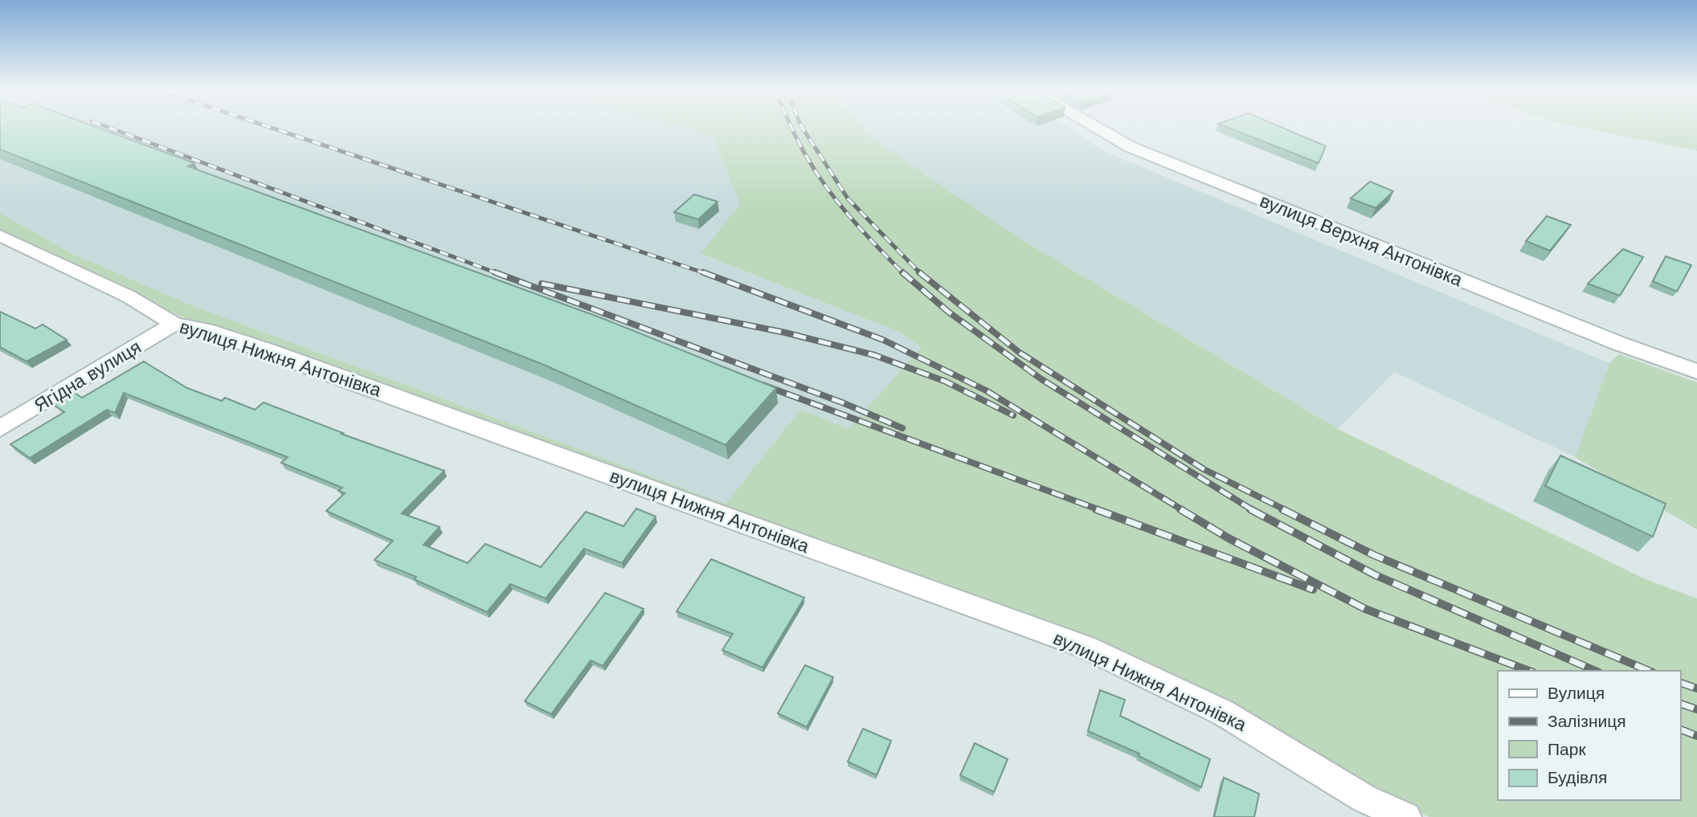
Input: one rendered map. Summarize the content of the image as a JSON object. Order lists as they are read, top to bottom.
{
  "streets": {
    "street": ["вулиця Верхня Антонівка", "вулиця Нижня Антонівка", "Ягідна вулиця"]
  },
  "crossings": [
    ["вулиця Нижня Антонівка", "Ягідна вулиця"]
  ],
  "legend": [
    "Вулиця",
    "Залізниця",
    "Парк",
    "Будівля"
  ]
}
